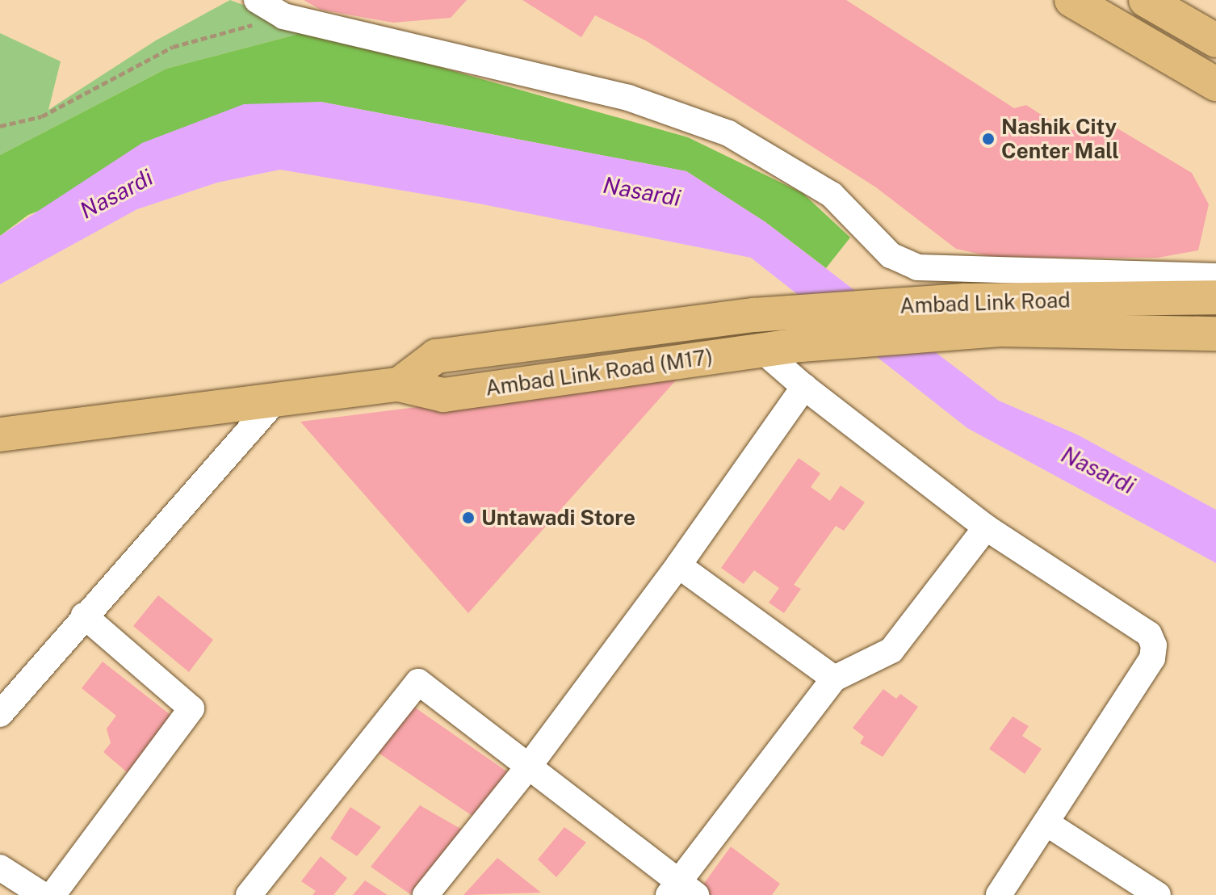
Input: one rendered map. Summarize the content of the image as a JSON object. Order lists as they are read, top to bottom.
{
  "streets": {
    "main road": ["Ambad Link Road", "Ambad Link Road (M17)"]
  },
  "crossings": [
    ["Ambad Link Road", "Ambad Link Road (M17)"]
  ],
  "water": ["Nasardi"],
  "places": ["Nashik City Center Mall", "Untawadi Store"]
}
